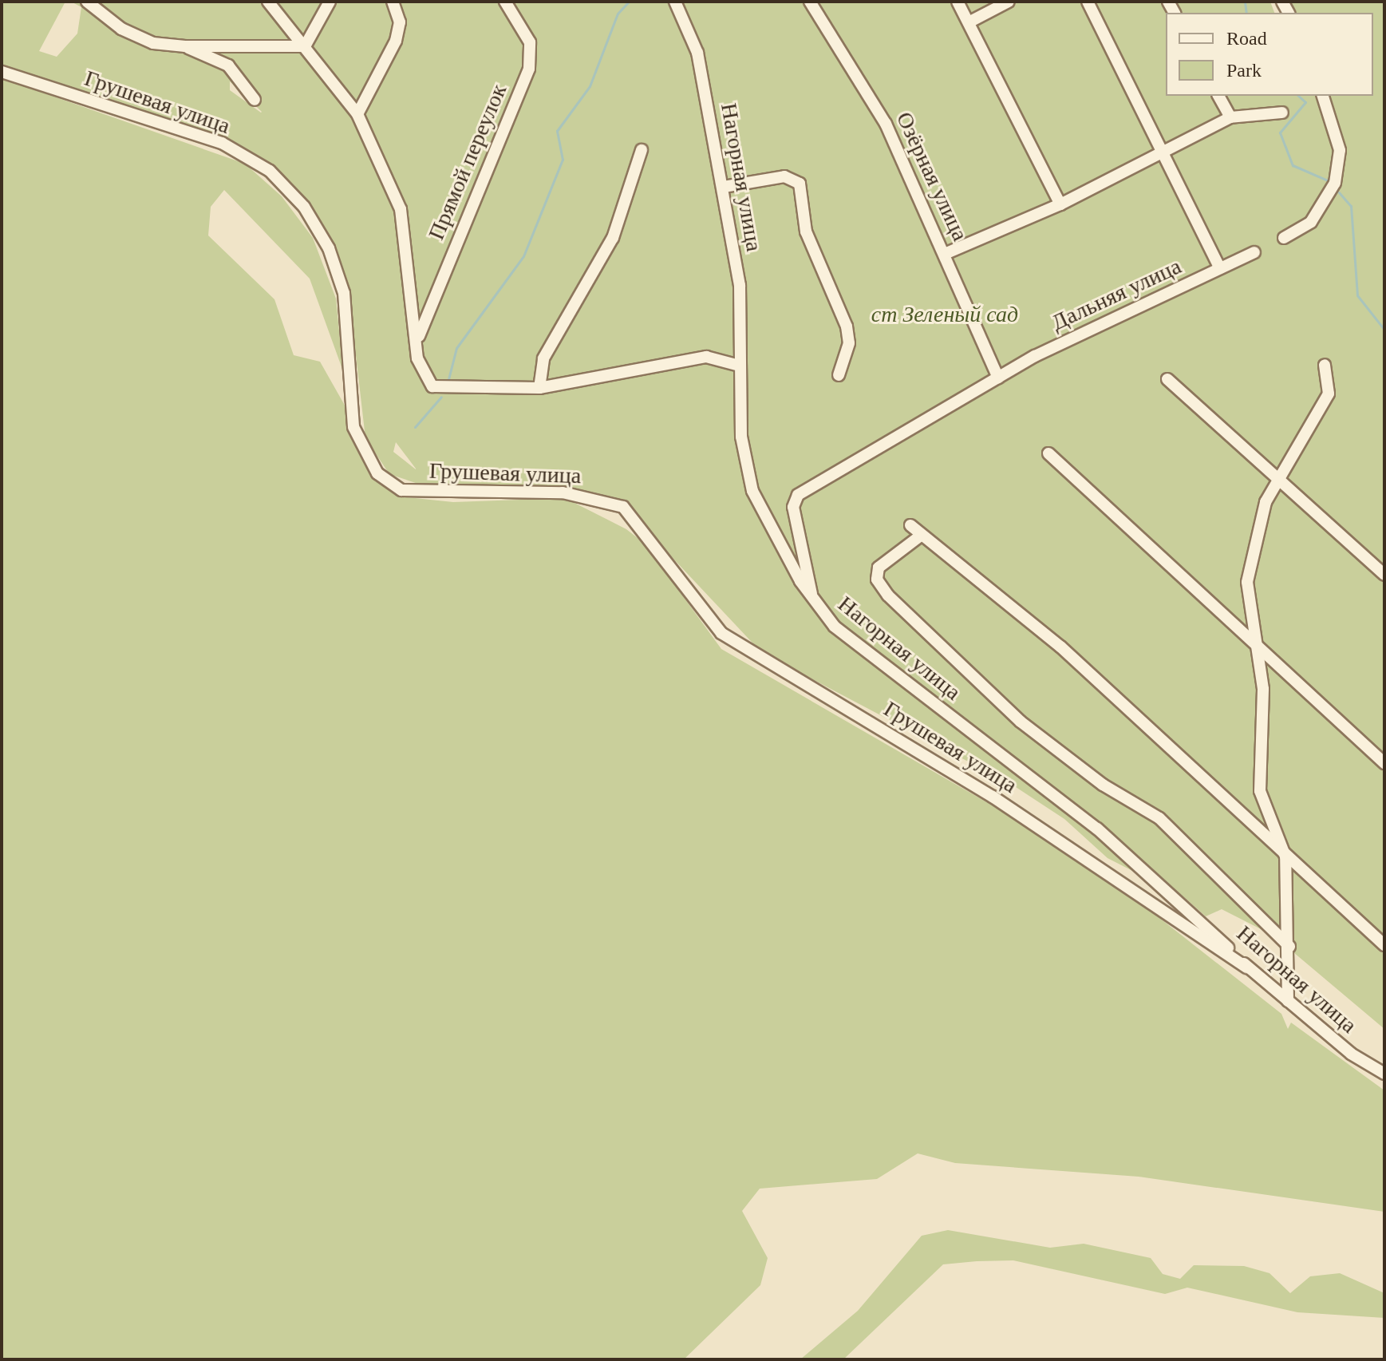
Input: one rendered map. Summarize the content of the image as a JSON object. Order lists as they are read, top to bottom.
{
  "streets": {
    "street": [
      "Грушевая улица",
      "Прямой переулок",
      "Озёрная улица",
      "Нагорная улица",
      "Дальняя улица"
    ]
  },
  "crossings": [
    ["Грушевая улица", "Нагорная улица"],
    ["Озёрная улица", "Дальняя улица"],
    ["Нагорная улица", "Дальняя улица"]
  ],
  "parks": ["ст Зеленый сад"],
  "legend": ["Road", "Park"]
}
